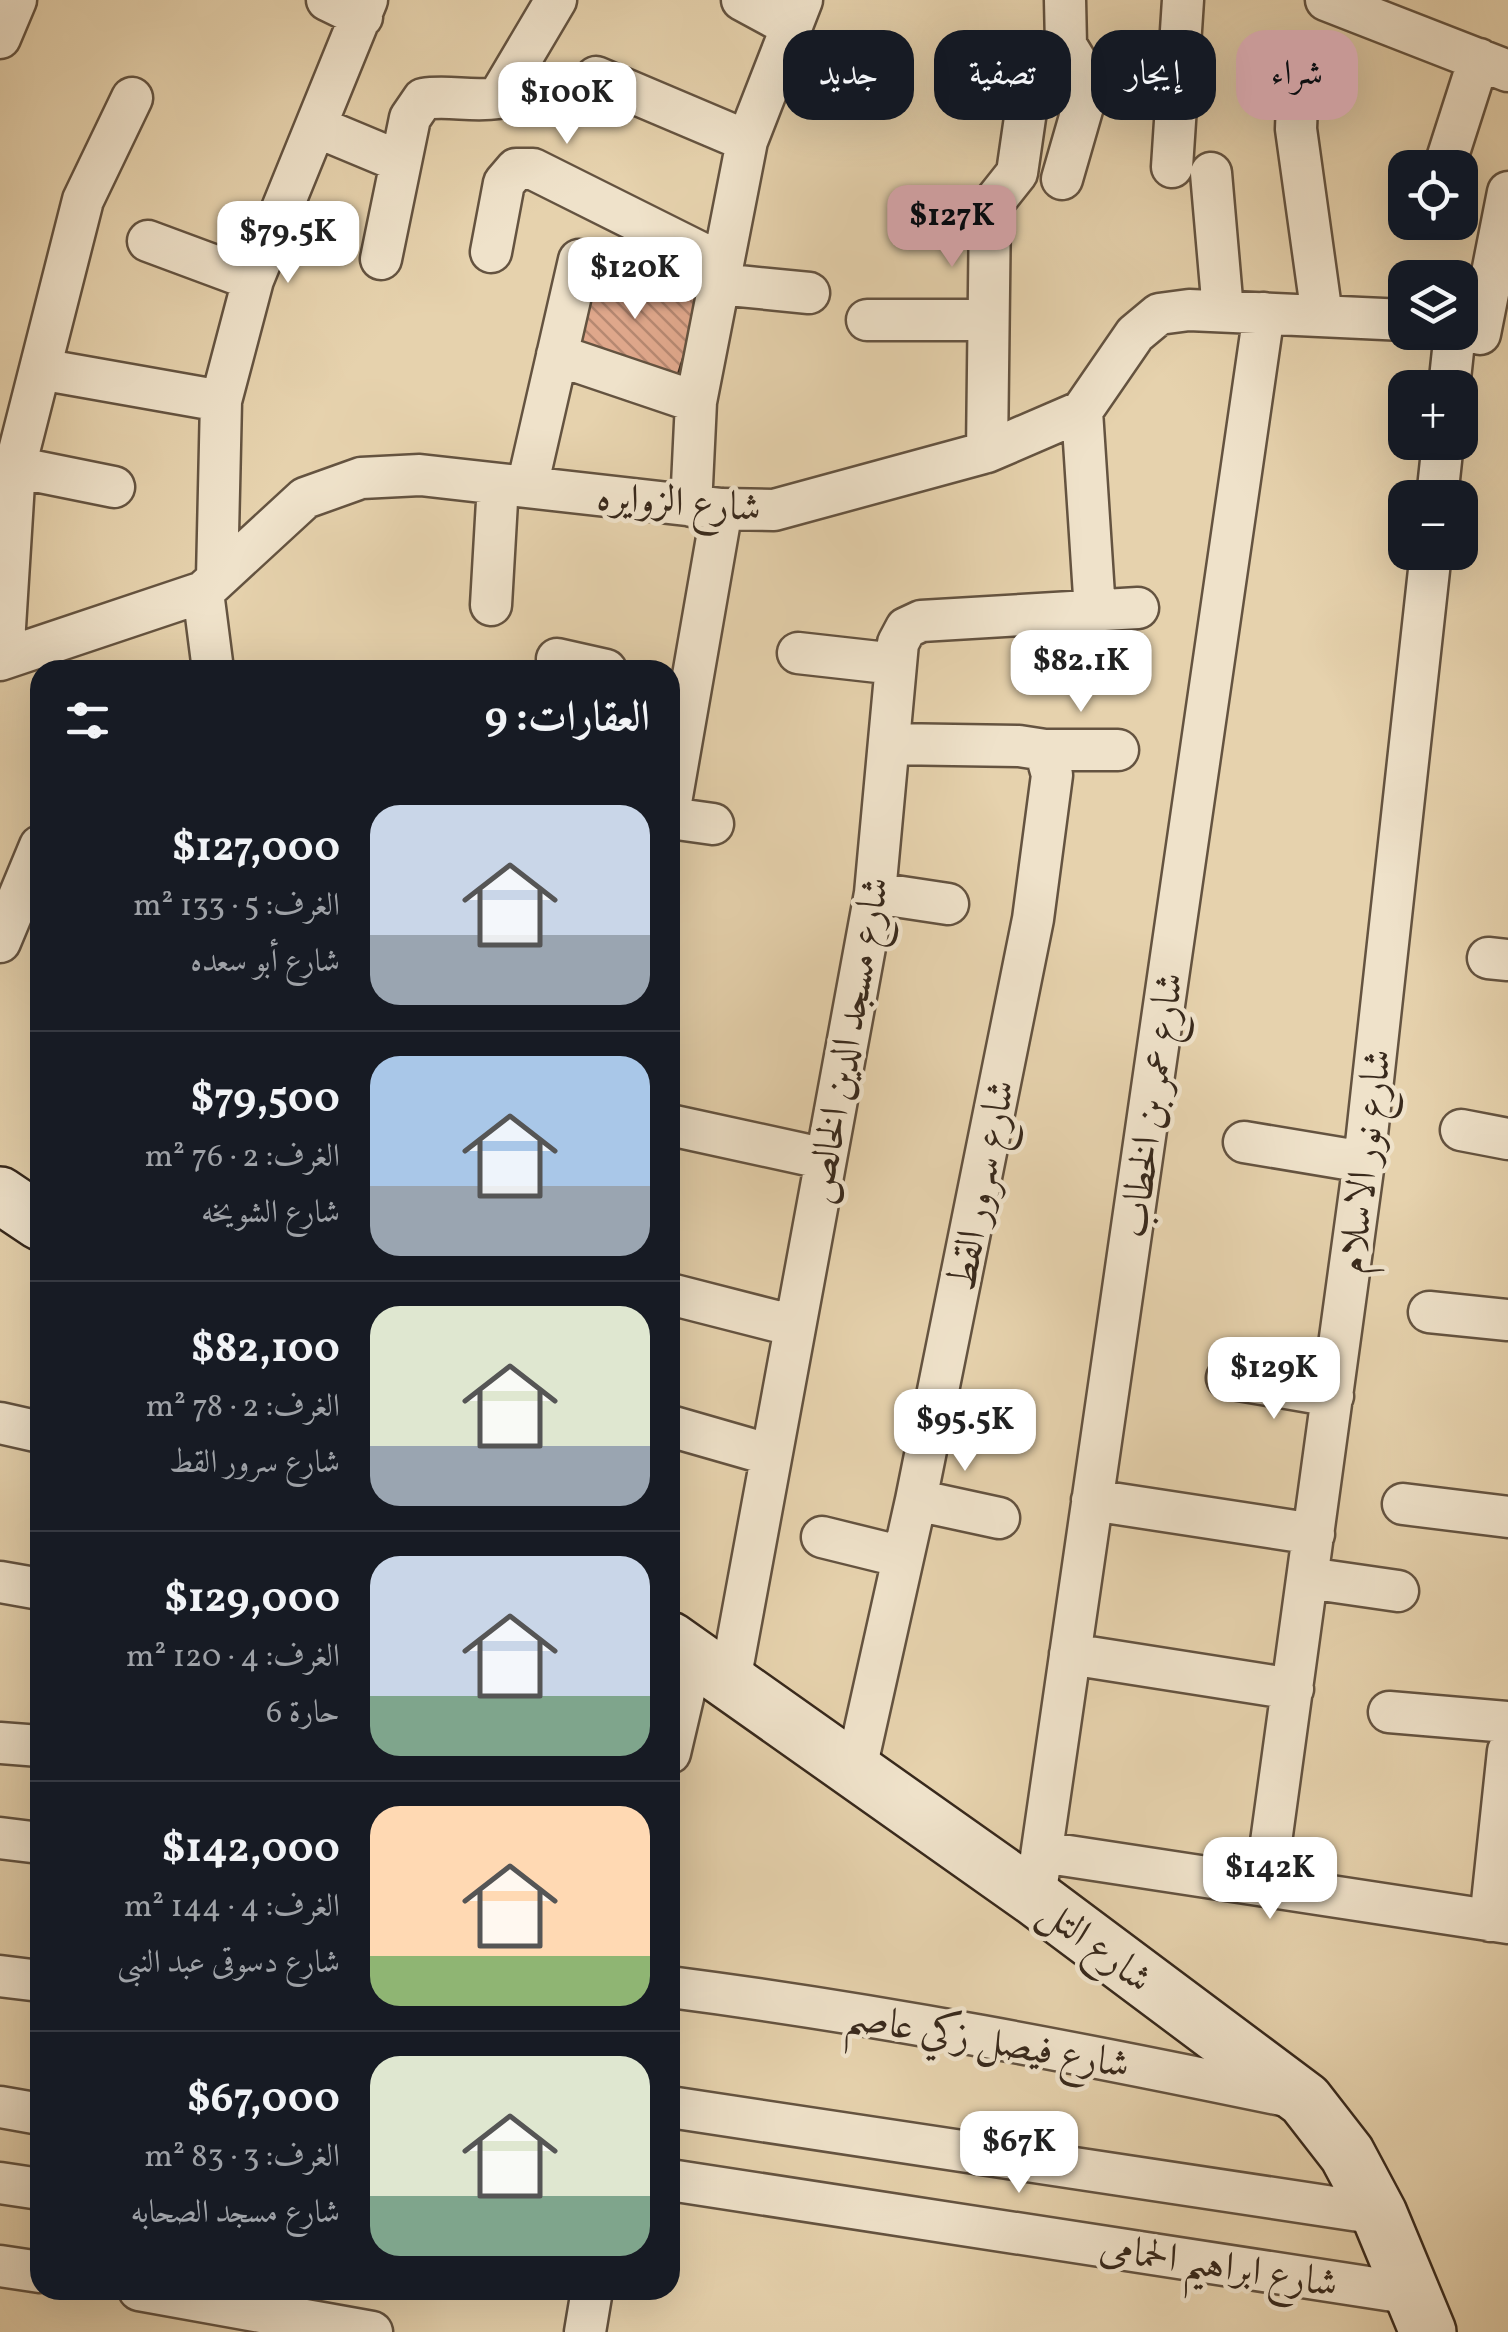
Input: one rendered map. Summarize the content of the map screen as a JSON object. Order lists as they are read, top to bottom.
{
  "streets": {
    "street": [
      "شارع الزوايره",
      "شارع مسجد الدين الخالص",
      "شارع عمر بن الخطاب",
      "شارع نور الاسلام",
      "شارع سرور القط",
      "شارع التل",
      "شارع فيصل زكي عاصم",
      "شارع ابراهيم الحمامى"
    ]
  },
  "crossings": [
    ["شارع مسجد الدين الخالص", "شارع التل"],
    ["شارع عمر بن الخطاب", "شارع التل"],
    ["شارع سرور القط", "شارع التل"],
    ["شارع التل", "شارع فيصل زكي عاصم"],
    ["شارع التل", "شارع ابراهيم الحمامى"]
  ],
  "page": {
    "chip": [
      "شراء",
      "إيجار",
      "تصفية",
      "جديد"
    ],
    "price": [
      "$100K",
      "$127K",
      "$79.5K",
      "$120K",
      "$82.1K",
      "$129K",
      "$95.5K",
      "$142K",
      "$67K"
    ],
    "map_buttons": ["+", "−"],
    "heading": "العقارات: 9",
    "list": [
      {
        "name": "$127,000",
        "note": "الغرف: 5 · 133 m² · شارع أبو سعده"
      },
      {
        "name": "$79,500",
        "note": "الغرف: 2 · 76 m² · شارع الشويخه"
      },
      {
        "name": "$82,100",
        "note": "الغرف: 2 · 78 m² · شارع سرور القط"
      },
      {
        "name": "$129,000",
        "note": "الغرف: 4 · 120 m² · حارة 6"
      },
      {
        "name": "$142,000",
        "note": "الغرف: 4 · 144 m² · شارع دسوقى عبد النبى"
      },
      {
        "name": "$67,000",
        "note": "الغرف: 3 · 83 m² · شارع مسجد الصحابه"
      }
    ]
  }
}
